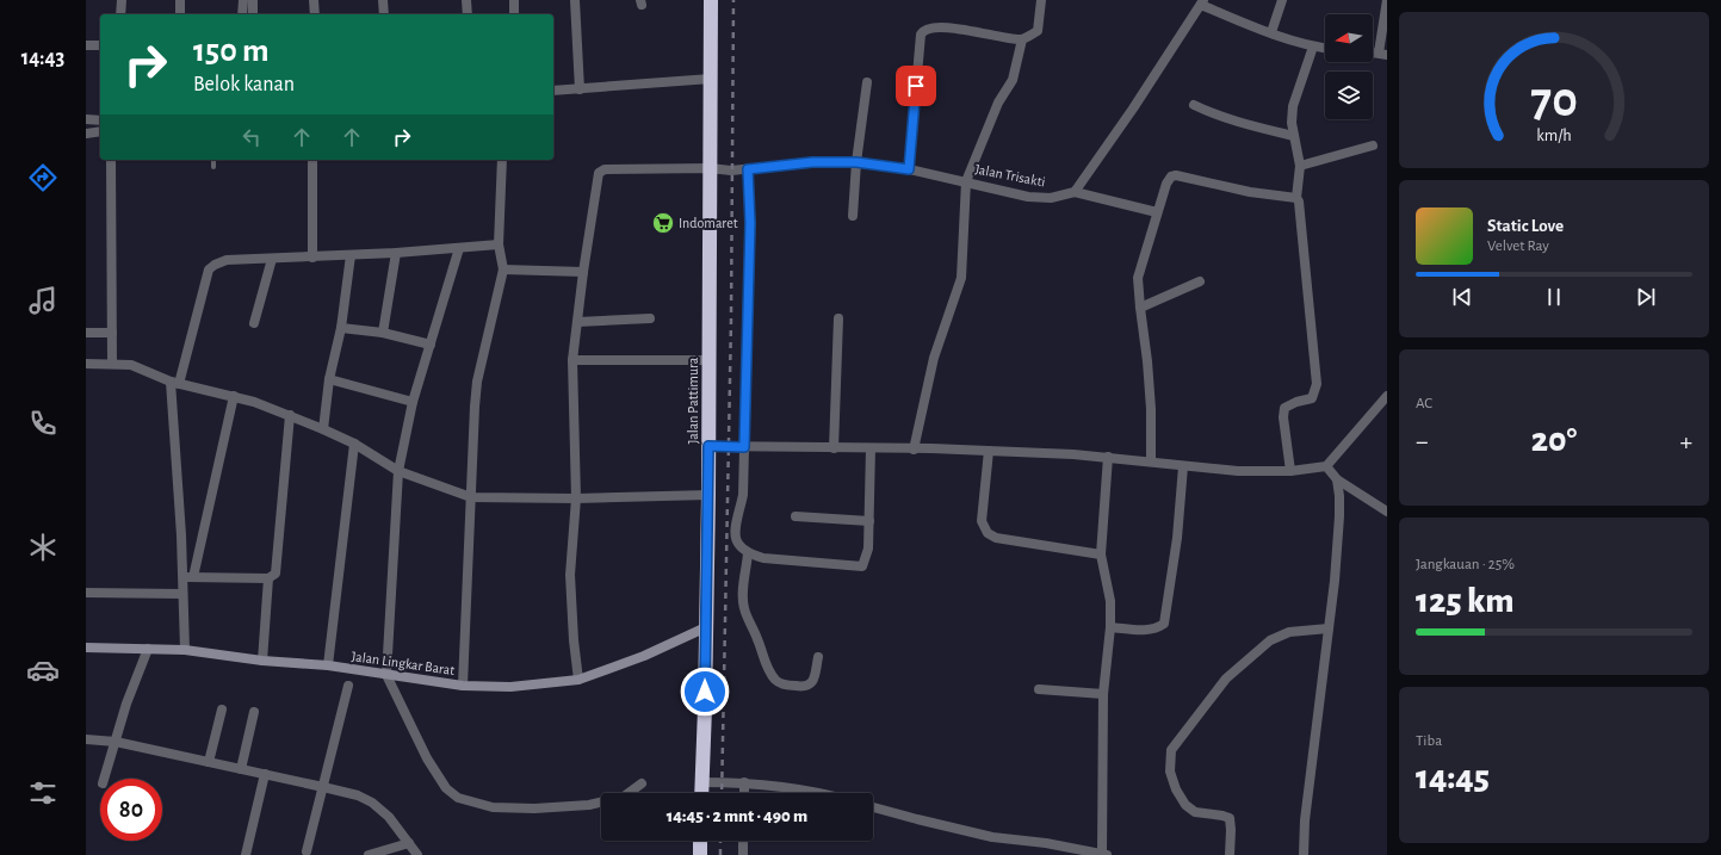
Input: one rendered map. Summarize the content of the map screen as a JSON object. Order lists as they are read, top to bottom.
{
  "streets": {
    "highway": ["Jalan Pattimura"],
    "street": ["Jalan Trisakti", "Jalan Lingkar Barat"]
  },
  "crossings": [
    ["Jalan Trisakti", "Jalan Pattimura"],
    ["Jalan Pattimura", "Jalan Lingkar Barat"]
  ],
  "places": {
    "supermarket": ["Indomaret"]
  },
  "north": "left",
  "page": {
    "tabs": "14:43",
    "turn": ["150 m", "Belok kanan"],
    "song": ["Static Love", "Velvet Ray"],
    "tile": [
      "AC",
      ["Jangkauan · 25%", "125 km"],
      ["Tiba", "14:45"]
    ],
    "heat": ["−", "20°", "+"],
    "limit": "80",
    "trip": "14:45 · 2 mnt · 490 m",
    "gauge": ["70", "km/h"]
  }
}
